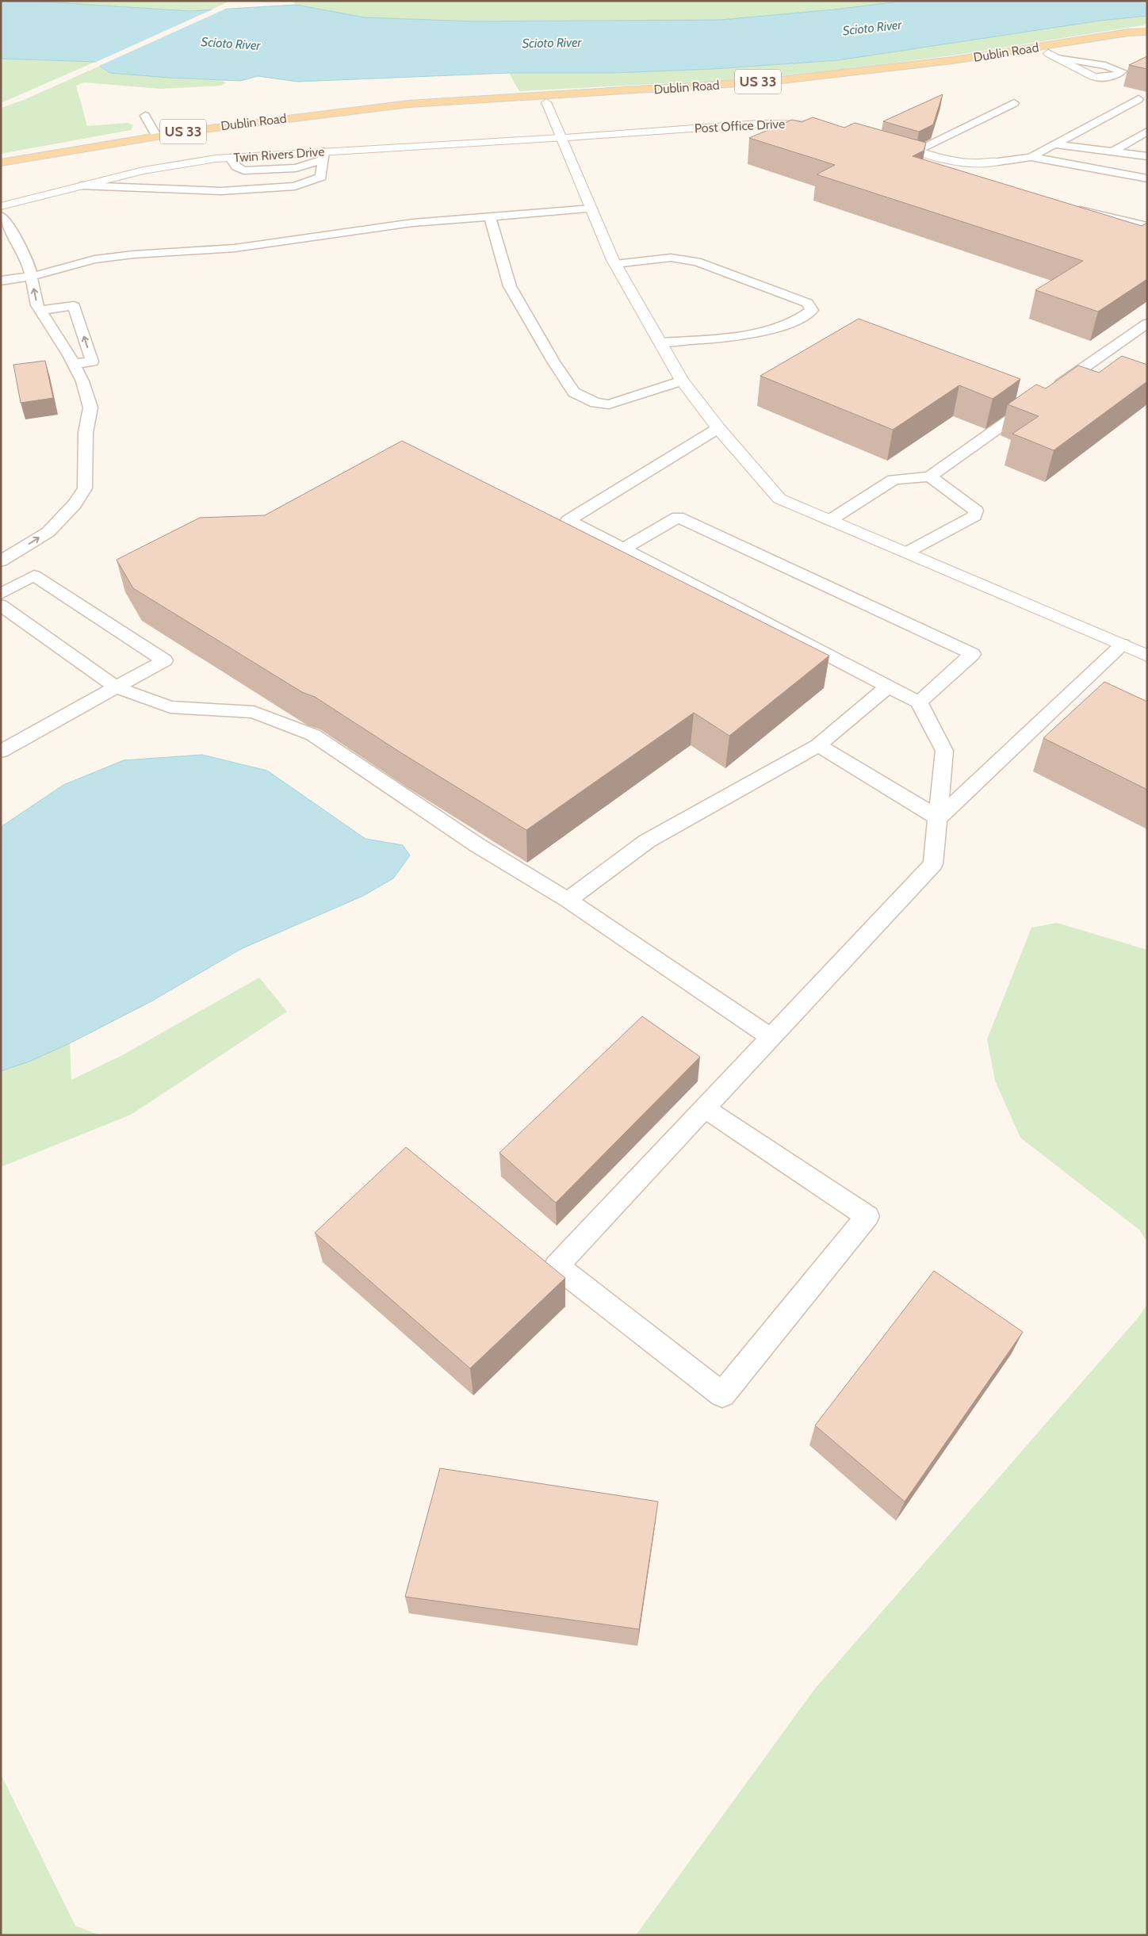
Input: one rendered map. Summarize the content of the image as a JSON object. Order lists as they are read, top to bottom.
{
  "streets": {
    "main road": ["Dublin Road", "US 33"],
    "street": ["Post Office Drive", "Twin Rivers Drive"]
  },
  "crossings": [
    ["Post Office Drive", "Twin Rivers Drive"]
  ],
  "water": ["Scioto River"]
}
